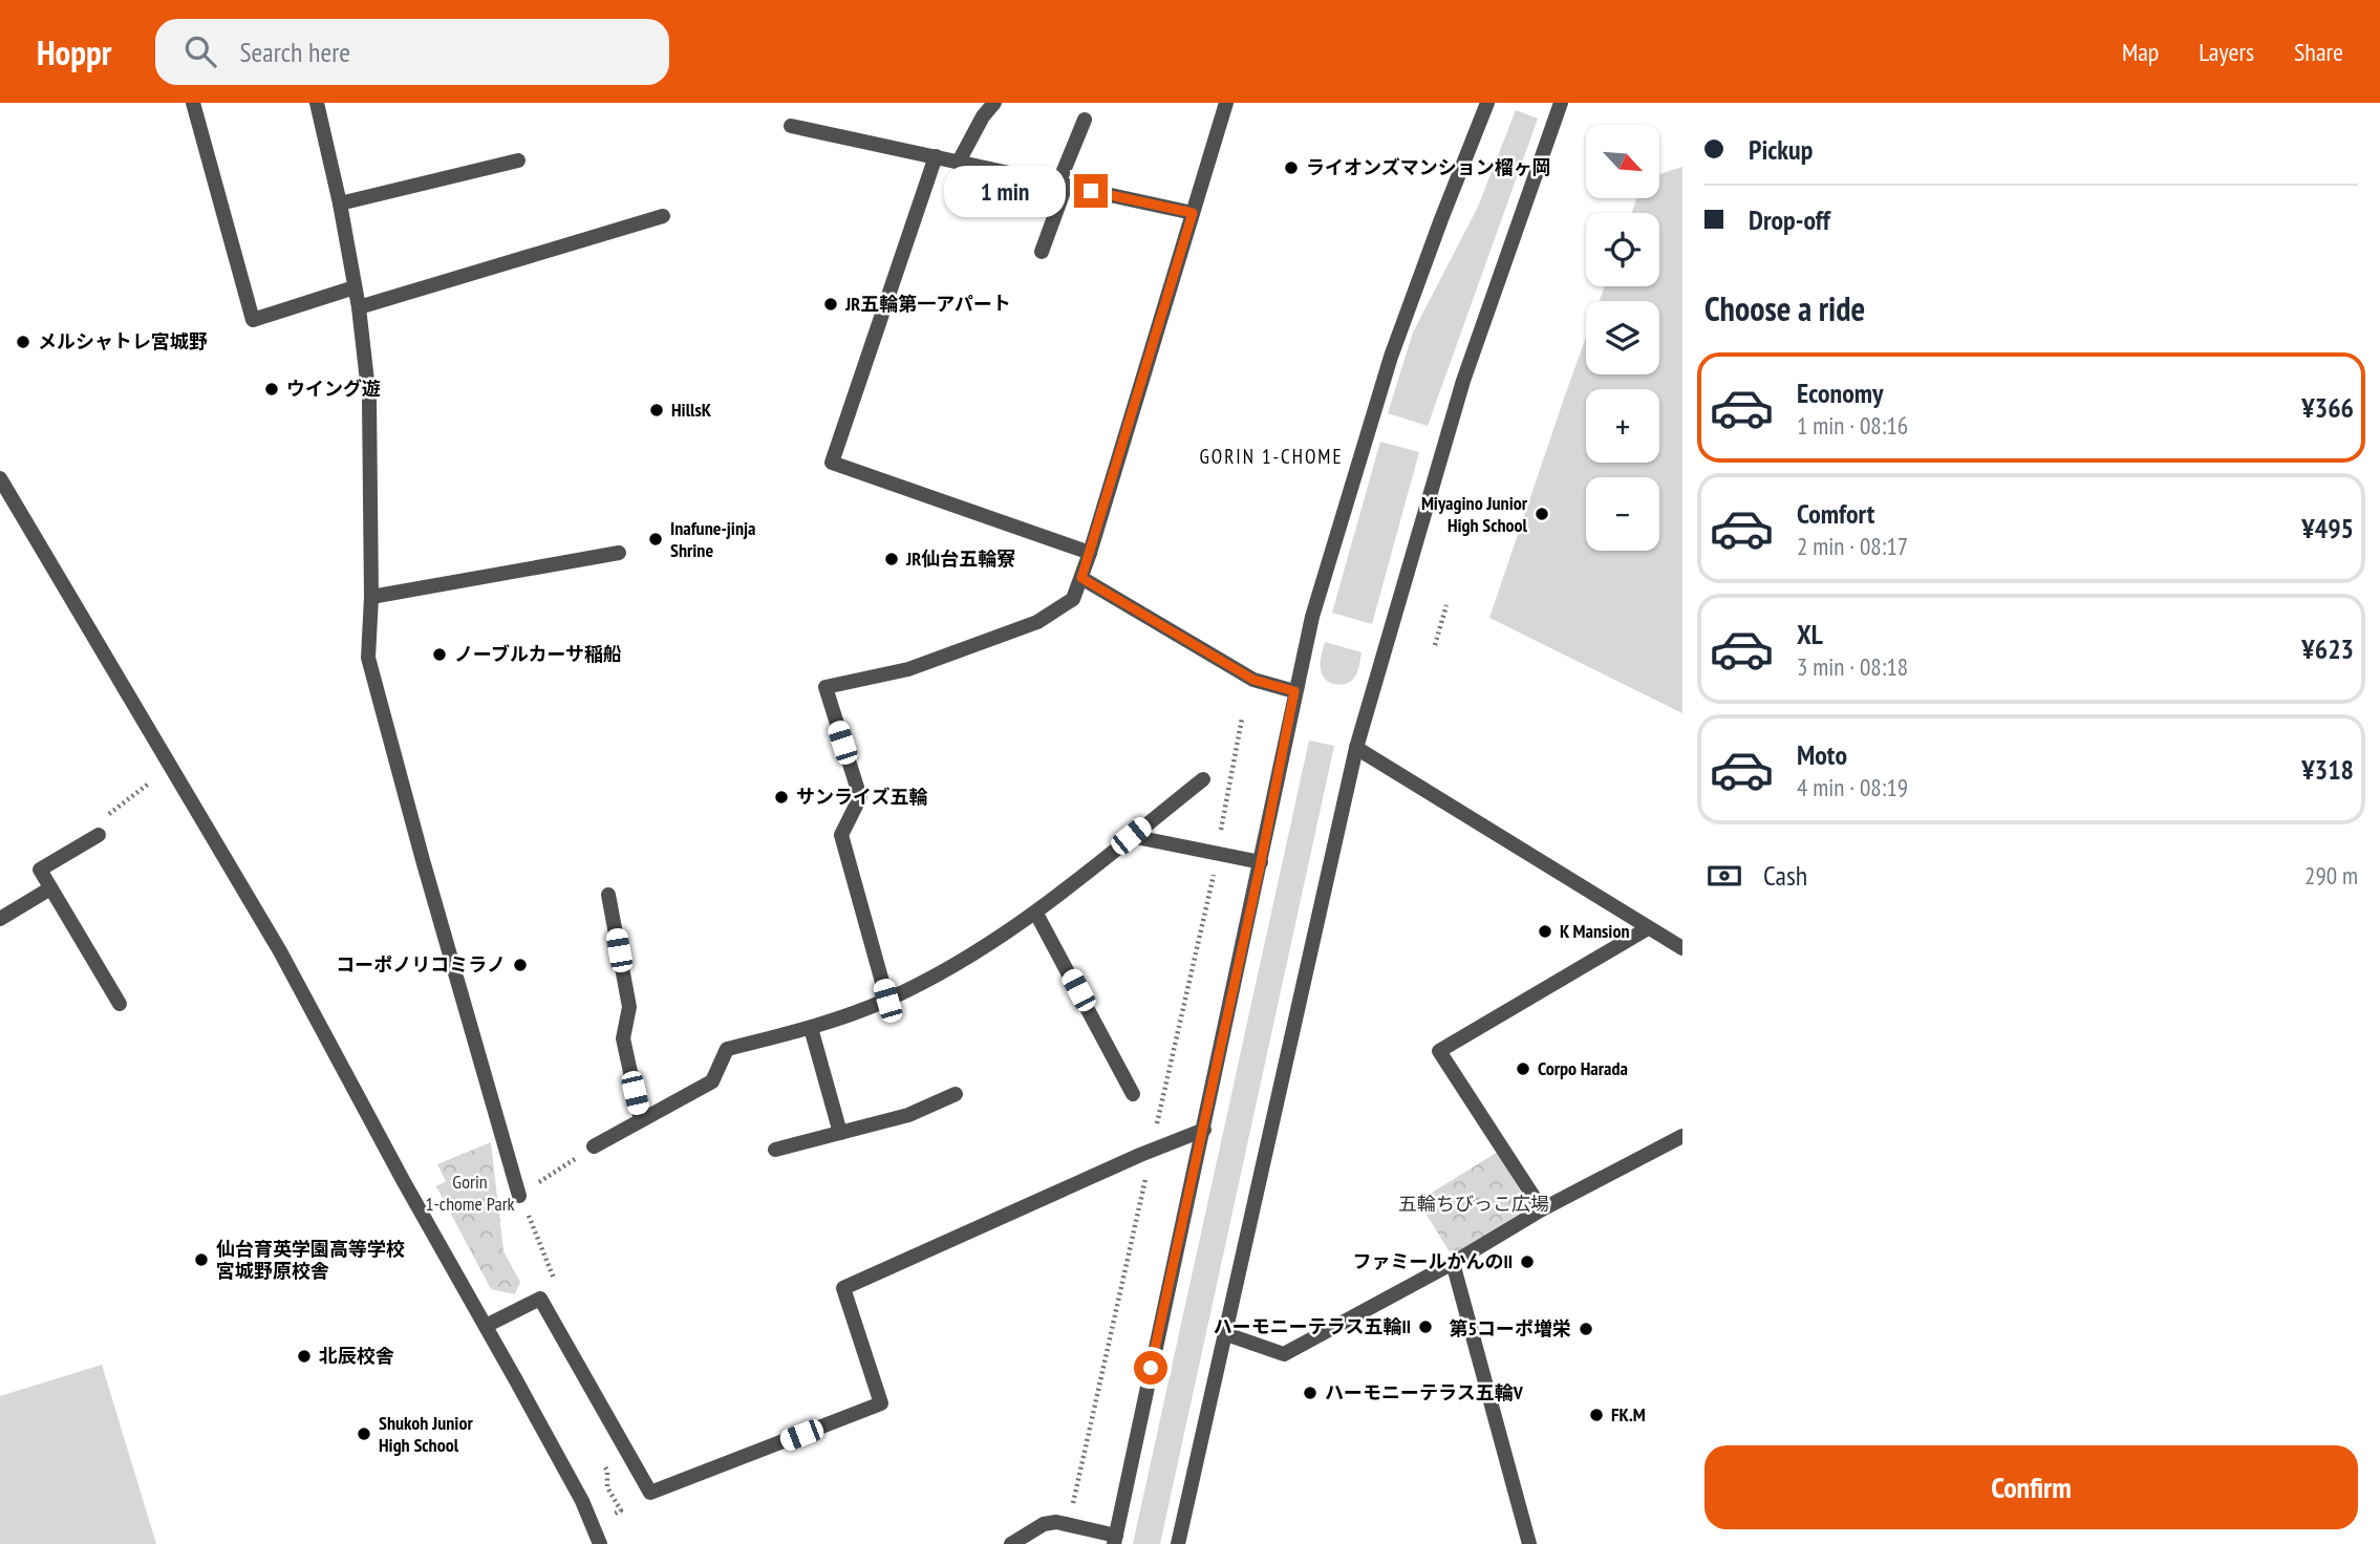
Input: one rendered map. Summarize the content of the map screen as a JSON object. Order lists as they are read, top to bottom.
{
  "districts": ["GORIN 1-CHOME"],
  "parks": ["Gorin 1-chome Park", "五輪ちびっこ広場"],
  "places": [
    "ライオンズマンション榴ヶ岡",
    "JR五輪第一アパート",
    "メルシャトレ宮城野",
    "ウイング遊",
    "HillsK",
    "Miyagino Junior High School",
    "Inafune-jinja Shrine",
    "JR仙台五輪寮",
    "ノーブルカーサ稲船",
    "サンライズ五輪",
    "K Mansion",
    "コーポノリコミラノ",
    "Corpo Harada",
    "仙台育英学園高等学校 宮城野原校舎",
    "ファミールかんのII",
    "ハーモニーテラス五輪II",
    "第5コーポ増栄",
    "北辰校舎",
    "ハーモニーテラス五輪V",
    "FK.M",
    "Shukoh Junior High School"
  ],
  "north": "bottom right",
  "page": {
    "header": "Hoppr",
    "search": "Search here",
    "nav": ["Map", "Layers", "Share"],
    "banner": ["Pickup", "Drop-off"],
    "map_buttons": ["+", "−"],
    "bubble": "1 min",
    "heading": "Choose a ride",
    "list": [
      {
        "name": "Economy",
        "note": "1 min · 08:16",
        "value": "¥366"
      },
      {
        "name": "Comfort",
        "note": "2 min · 08:17",
        "value": "¥495"
      },
      {
        "name": "XL",
        "note": "3 min · 08:18",
        "value": "¥623"
      },
      {
        "name": "Moto",
        "note": "4 min · 08:19",
        "value": "¥318"
      }
    ],
    "pay": ["Cash", "290 m"],
    "buttons": "Confirm"
  }
}
